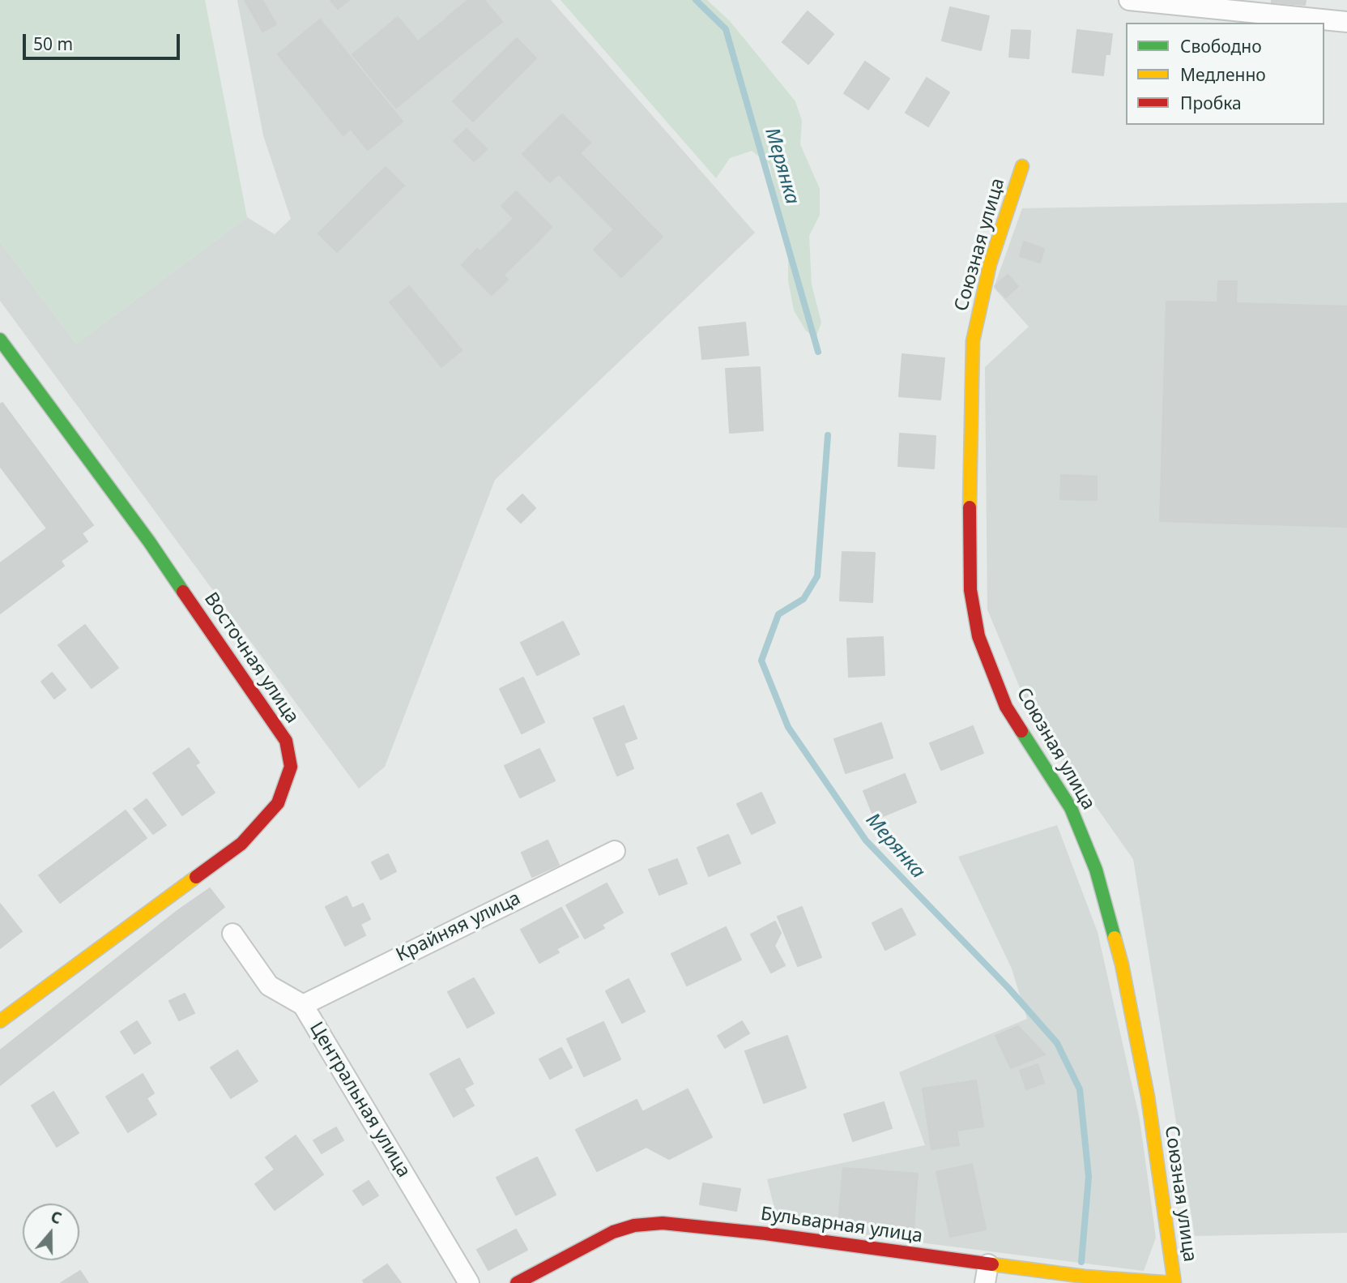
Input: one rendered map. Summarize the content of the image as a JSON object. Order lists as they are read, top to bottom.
{
  "streets": {
    "street": [
      "Союзная улица",
      "Восточная улица",
      "Крайняя улица",
      "Центральная улица",
      "Бульварная улица"
    ]
  },
  "crossings": [
    ["Союзная улица", "Бульварная улица"],
    ["Крайняя улица", "Центральная улица"]
  ],
  "water": ["Мерянка"],
  "legend": ["Свободно", "Медленно", "Пробка"],
  "scale_bar": "50 m",
  "north": "top"
}
